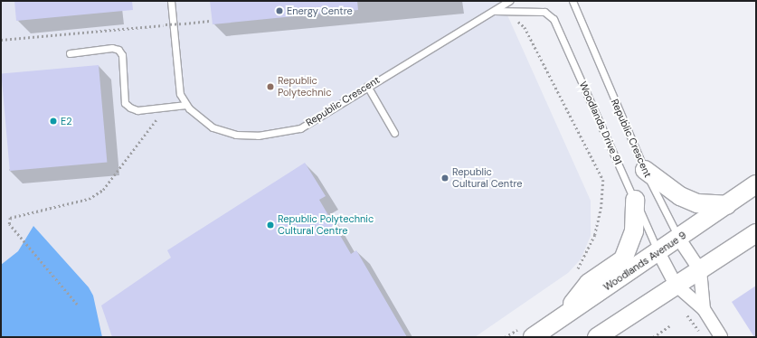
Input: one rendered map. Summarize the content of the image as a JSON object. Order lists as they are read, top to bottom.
{
  "streets": {
    "main road": ["Woodlands Avenue 9"],
    "street": ["Republic Crescent", "Woodlands Drive 91"]
  },
  "crossings": [
    ["Republic Crescent", "Woodlands Drive 91"],
    ["Republic Crescent", "Woodlands Avenue 9"],
    ["Woodlands Drive 91", "Woodlands Avenue 9"]
  ],
  "places": [
    "Energy Centre",
    "Republic Polytechnic",
    "E2",
    "Republic Cultural Centre",
    "Republic Polytechnic Cultural Centre"
  ]
}
